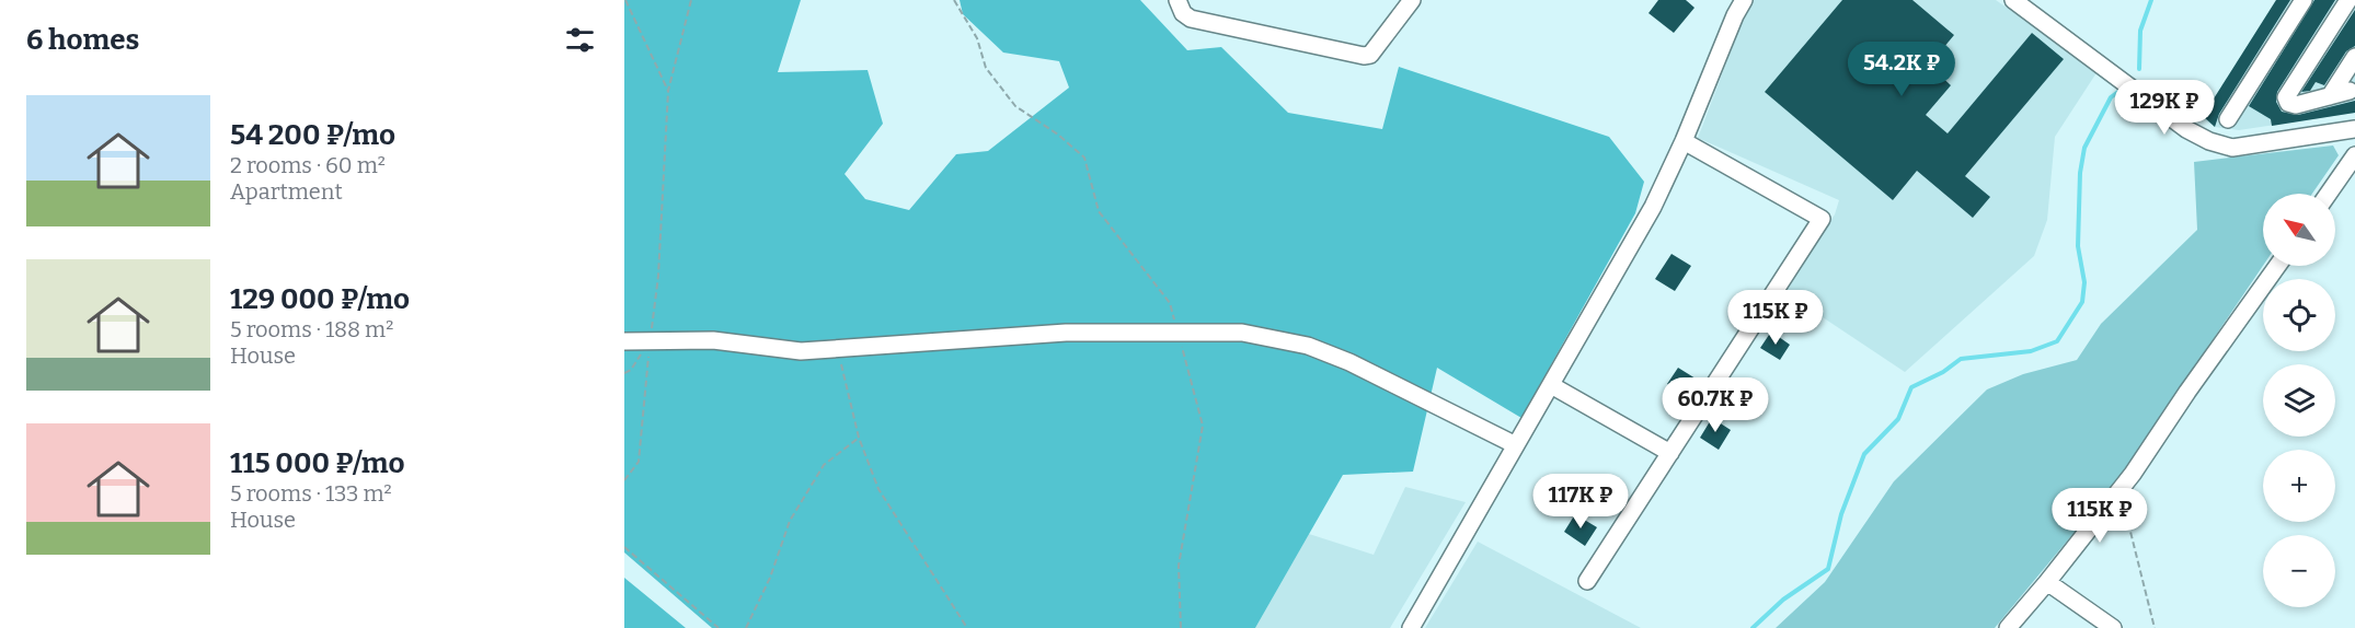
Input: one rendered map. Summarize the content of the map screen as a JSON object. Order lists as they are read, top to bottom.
{
  "north": "top left",
  "page": {
    "heading": "6 homes",
    "price": [
      "54.2K ₽",
      "129K ₽",
      "115K ₽",
      "60.7K ₽",
      "117K ₽",
      "115K ₽"
    ],
    "list": [
      {
        "name": "54 200 ₽/mo",
        "note": "2 rooms · 60 m² · Apartment"
      },
      {
        "name": "129 000 ₽/mo",
        "note": "5 rooms · 188 m² · House"
      },
      {
        "name": "115 000 ₽/mo",
        "note": "5 rooms · 133 m² · House"
      }
    ],
    "map_buttons": ["+", "−"]
  }
}
